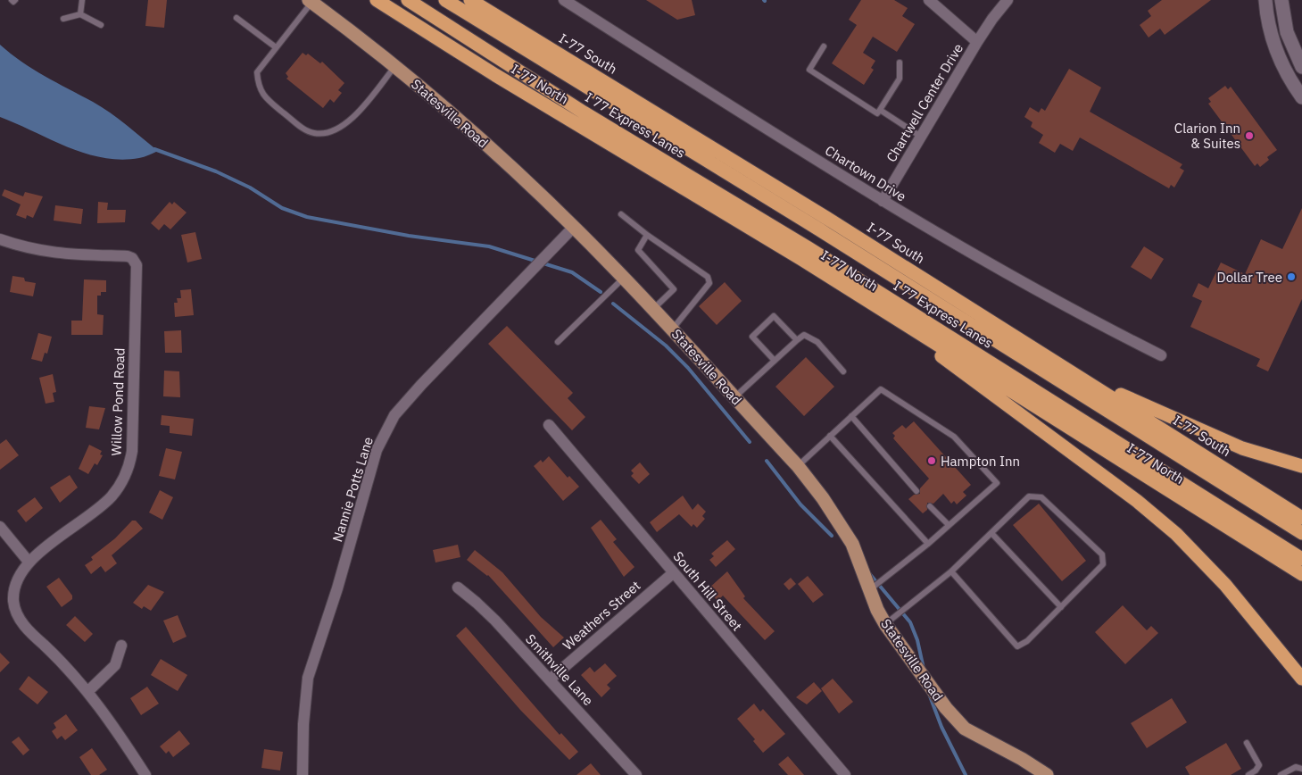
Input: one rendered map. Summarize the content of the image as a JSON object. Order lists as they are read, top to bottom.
{
  "streets": {
    "highway": ["I-77 South", "I-77 North", "I 77 Express Lanes"],
    "main road": ["Statesville Road"],
    "street": [
      "Chartwell Center Drive",
      "Chartown Drive",
      "Willow Pond Road",
      "Nannie Potts Lane",
      "South Hill Street",
      "Weathers Street",
      "Smithville Lane"
    ]
  },
  "crossings": [
    ["Chartwell Center Drive", "Chartown Drive"],
    ["Statesville Road", "Nannie Potts Lane"],
    ["South Hill Street", "Weathers Street"],
    ["Weathers Street", "Smithville Lane"]
  ],
  "places": ["Clarion Inn & Suites", "Dollar Tree", "Hampton Inn"]
}
